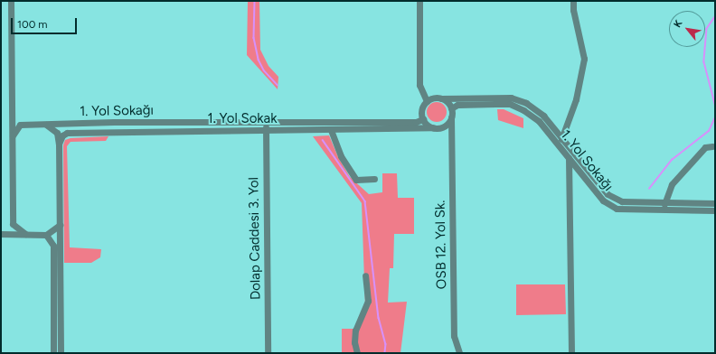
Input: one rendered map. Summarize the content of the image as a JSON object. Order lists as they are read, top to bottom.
{
  "streets": {
    "street": [
      "1. Yol Sokağı",
      "1. Yol Sokak",
      "Dolap Caddesi 3. Yol",
      "OSB 12. Yol Sk."
    ]
  },
  "crossings": [
    ["1. Yol Sokağı", "1. Yol Sokak"],
    ["1. Yol Sokağı", "Dolap Caddesi 3. Yol"],
    ["1. Yol Sokağı", "OSB 12. Yol Sk."],
    ["1. Yol Sokak", "Dolap Caddesi 3. Yol"],
    ["1. Yol Sokak", "OSB 12. Yol Sk."]
  ],
  "scale_bar": "100 m",
  "north": "top left"
}
